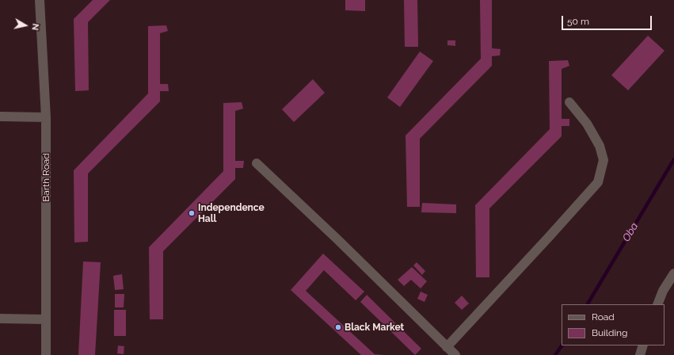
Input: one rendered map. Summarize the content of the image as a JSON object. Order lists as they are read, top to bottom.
{
  "streets": {
    "street": ["Barth Road"]
  },
  "water": ["Oba"],
  "places": ["Independence Hall", "Black Market"],
  "legend": ["Road", "Building"],
  "scale_bar": "50 m",
  "north": "right"
}
